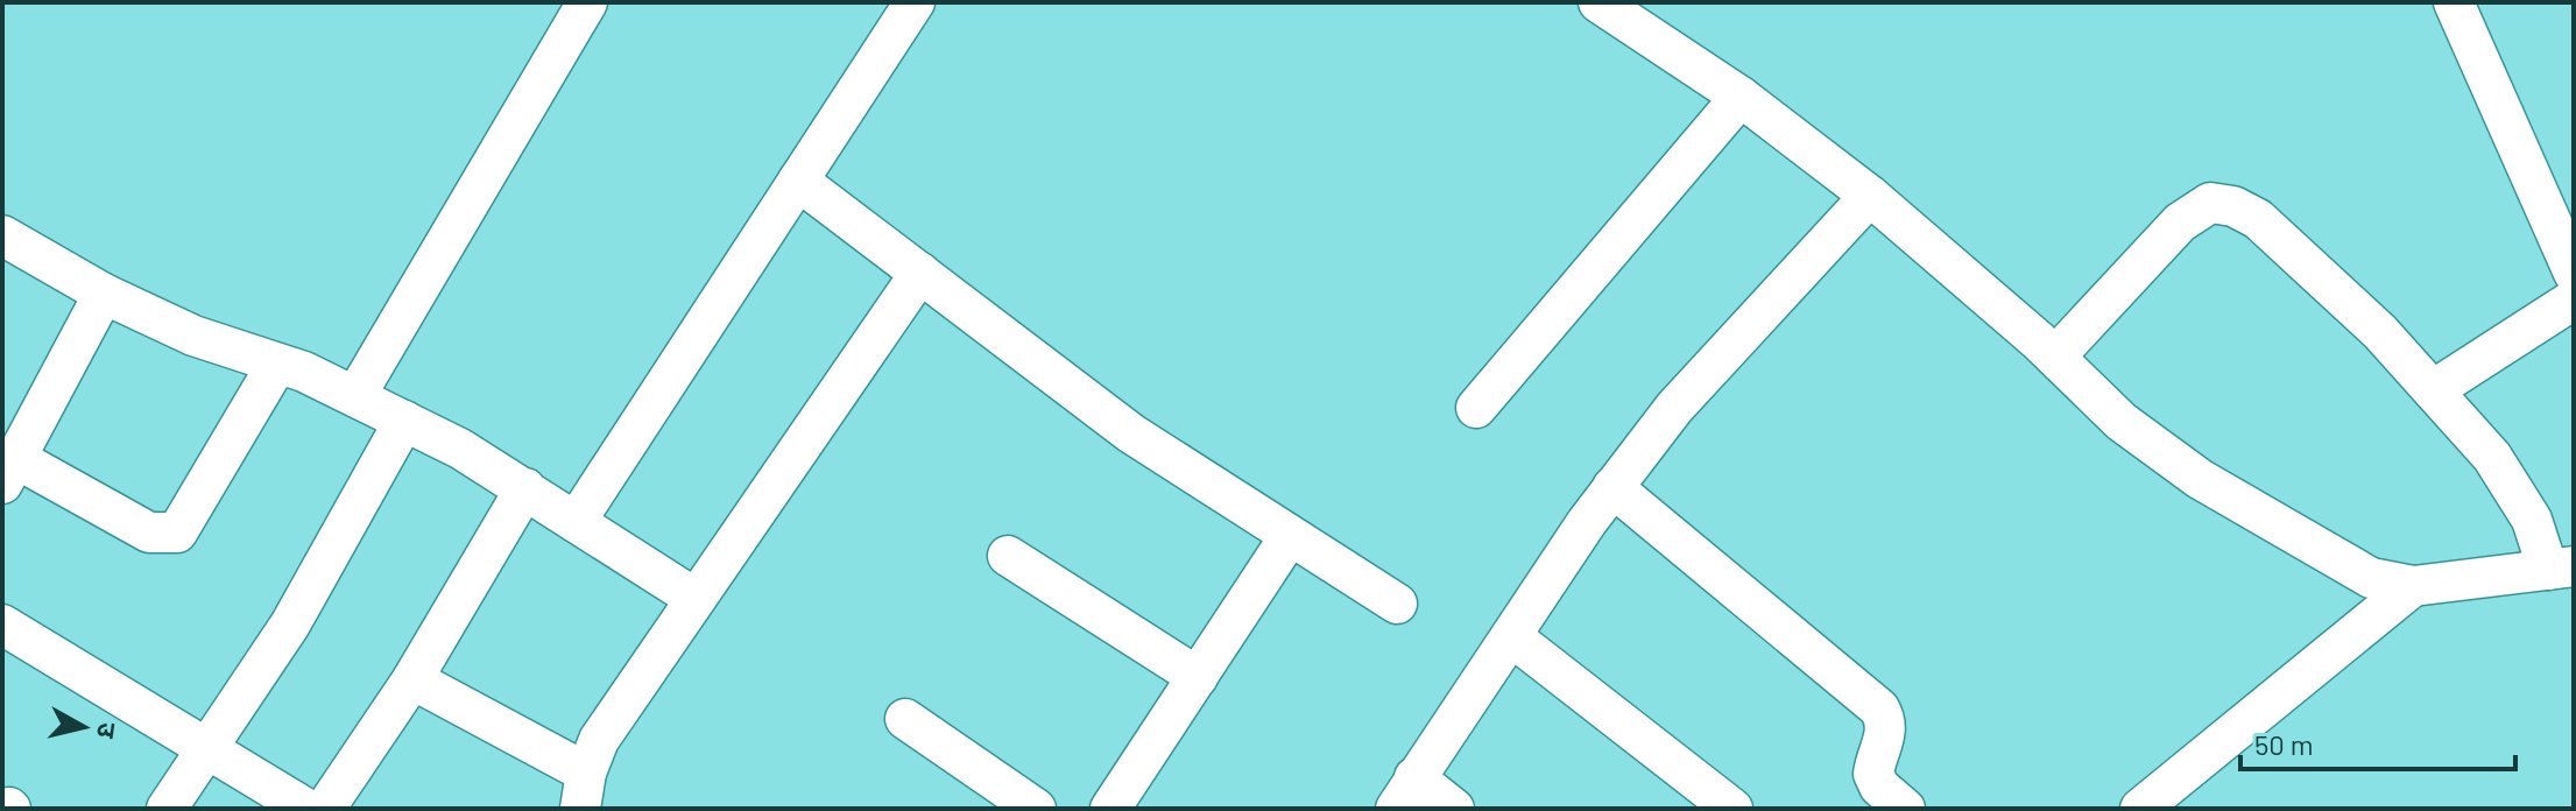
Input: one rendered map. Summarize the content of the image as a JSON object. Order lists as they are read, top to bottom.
{
  "scale_bar": "50 m",
  "north": "right"
}
